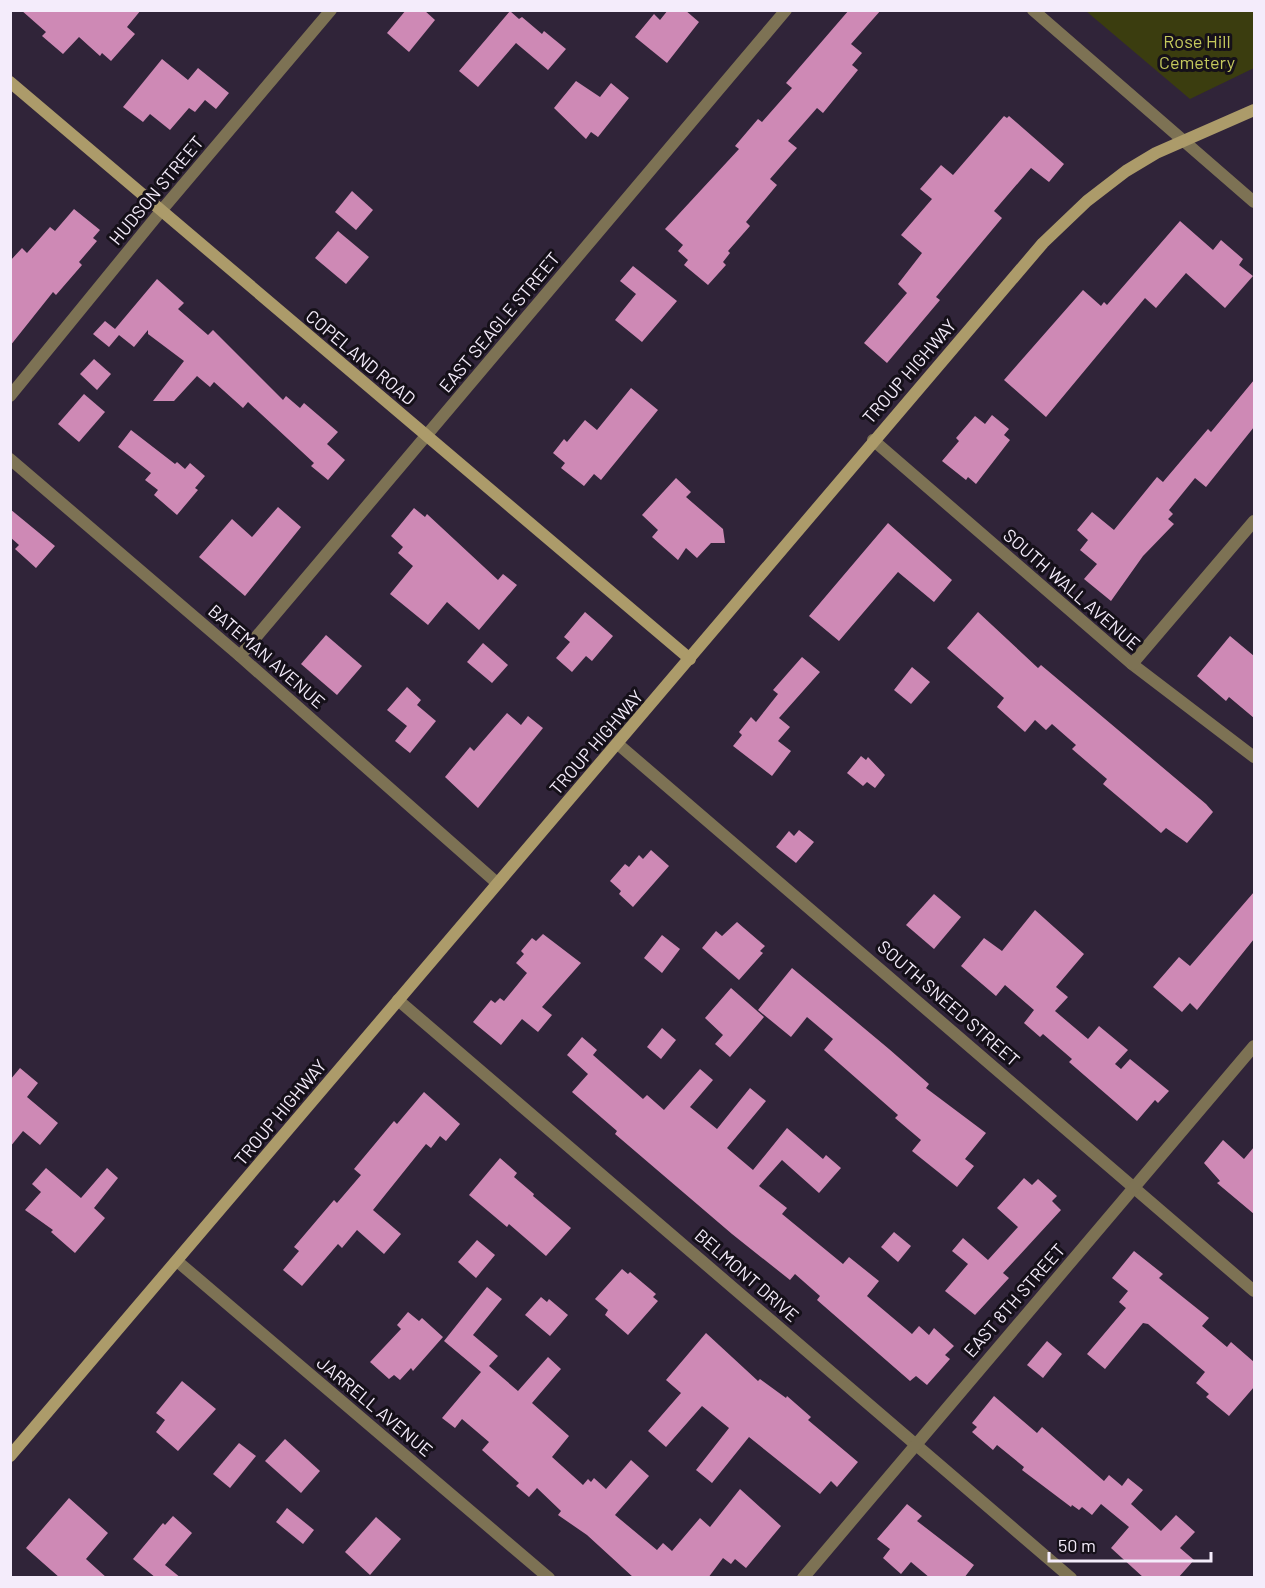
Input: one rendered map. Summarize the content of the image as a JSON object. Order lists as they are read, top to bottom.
{
  "streets": {
    "main road": ["COPELAND ROAD", "TROUP HIGHWAY"],
    "street": [
      "HUDSON STREET",
      "EAST SEAGLE STREET",
      "SOUTH WALL AVENUE",
      "BATEMAN AVENUE",
      "SOUTH SNEED STREET",
      "BELMONT DRIVE",
      "EAST 8TH STREET",
      "JARRELL AVENUE"
    ]
  },
  "crossings": [
    ["HUDSON STREET", "COPELAND ROAD"],
    ["EAST SEAGLE STREET", "COPELAND ROAD"],
    ["EAST SEAGLE STREET", "BATEMAN AVENUE"],
    ["COPELAND ROAD", "TROUP HIGHWAY"],
    ["TROUP HIGHWAY", "SOUTH WALL AVENUE"],
    ["TROUP HIGHWAY", "BATEMAN AVENUE"],
    ["TROUP HIGHWAY", "SOUTH SNEED STREET"],
    ["TROUP HIGHWAY", "BELMONT DRIVE"],
    ["TROUP HIGHWAY", "JARRELL AVENUE"],
    ["SOUTH SNEED STREET", "EAST 8TH STREET"],
    ["BELMONT DRIVE", "EAST 8TH STREET"]
  ],
  "parks": ["Rose Hill Cemetery"],
  "scale_bar": "50 m"
}
